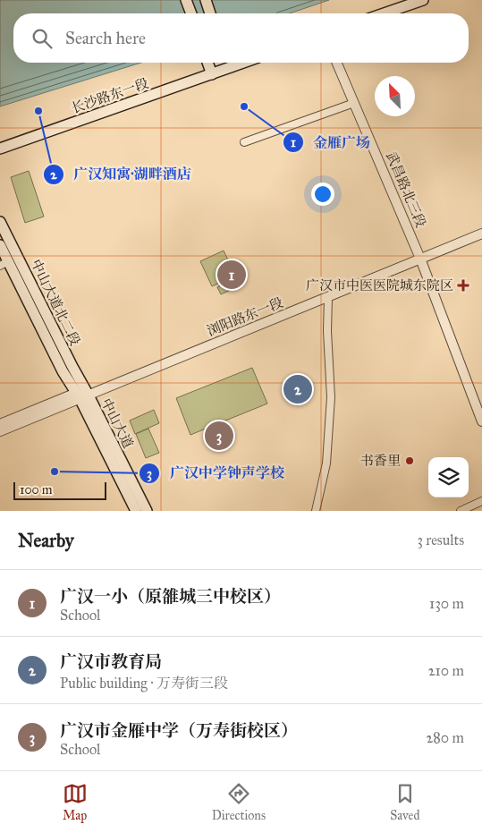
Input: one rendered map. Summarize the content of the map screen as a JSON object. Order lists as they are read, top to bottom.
{
  "streets": {
    "main road": ["长沙路东一段", "中山大道北二段", "中山大道"],
    "street": ["武昌路北三段", "浏阳路东一段"]
  },
  "crossings": [
    ["武昌路北三段", "浏阳路东一段"],
    ["中山大道北二段", "浏阳路东一段"],
    ["中山大道北二段", "中山大道"],
    ["浏阳路东一段", "中山大道"]
  ],
  "places": {
    "other": [
      "金雁广场",
      "广汉知寓·湖畔酒店",
      "书香里",
      "广汉中学钟声学校"
    ],
    "health": ["广汉市中医医院城东院区"]
  },
  "scale_bar": "100 m",
  "north": "top left",
  "page": {
    "search": "Search here",
    "pins": ["1", "2", "3"],
    "scale": "100 m",
    "heading": ["Nearby", "3 results"],
    "list": [
      {
        "mark": "1",
        "name": "广汉一小（原雒城三中校区）",
        "note": "School",
        "value": "130 m"
      },
      {
        "mark": "2",
        "name": "广汉市教育局",
        "note": "Public building · 万寿街三段",
        "value": "210 m"
      },
      {
        "mark": "3",
        "name": "广汉市金雁中学（万寿街校区）",
        "note": "School",
        "value": "280 m"
      }
    ],
    "nav": ["Map", "Directions", "Saved"]
  }
}
